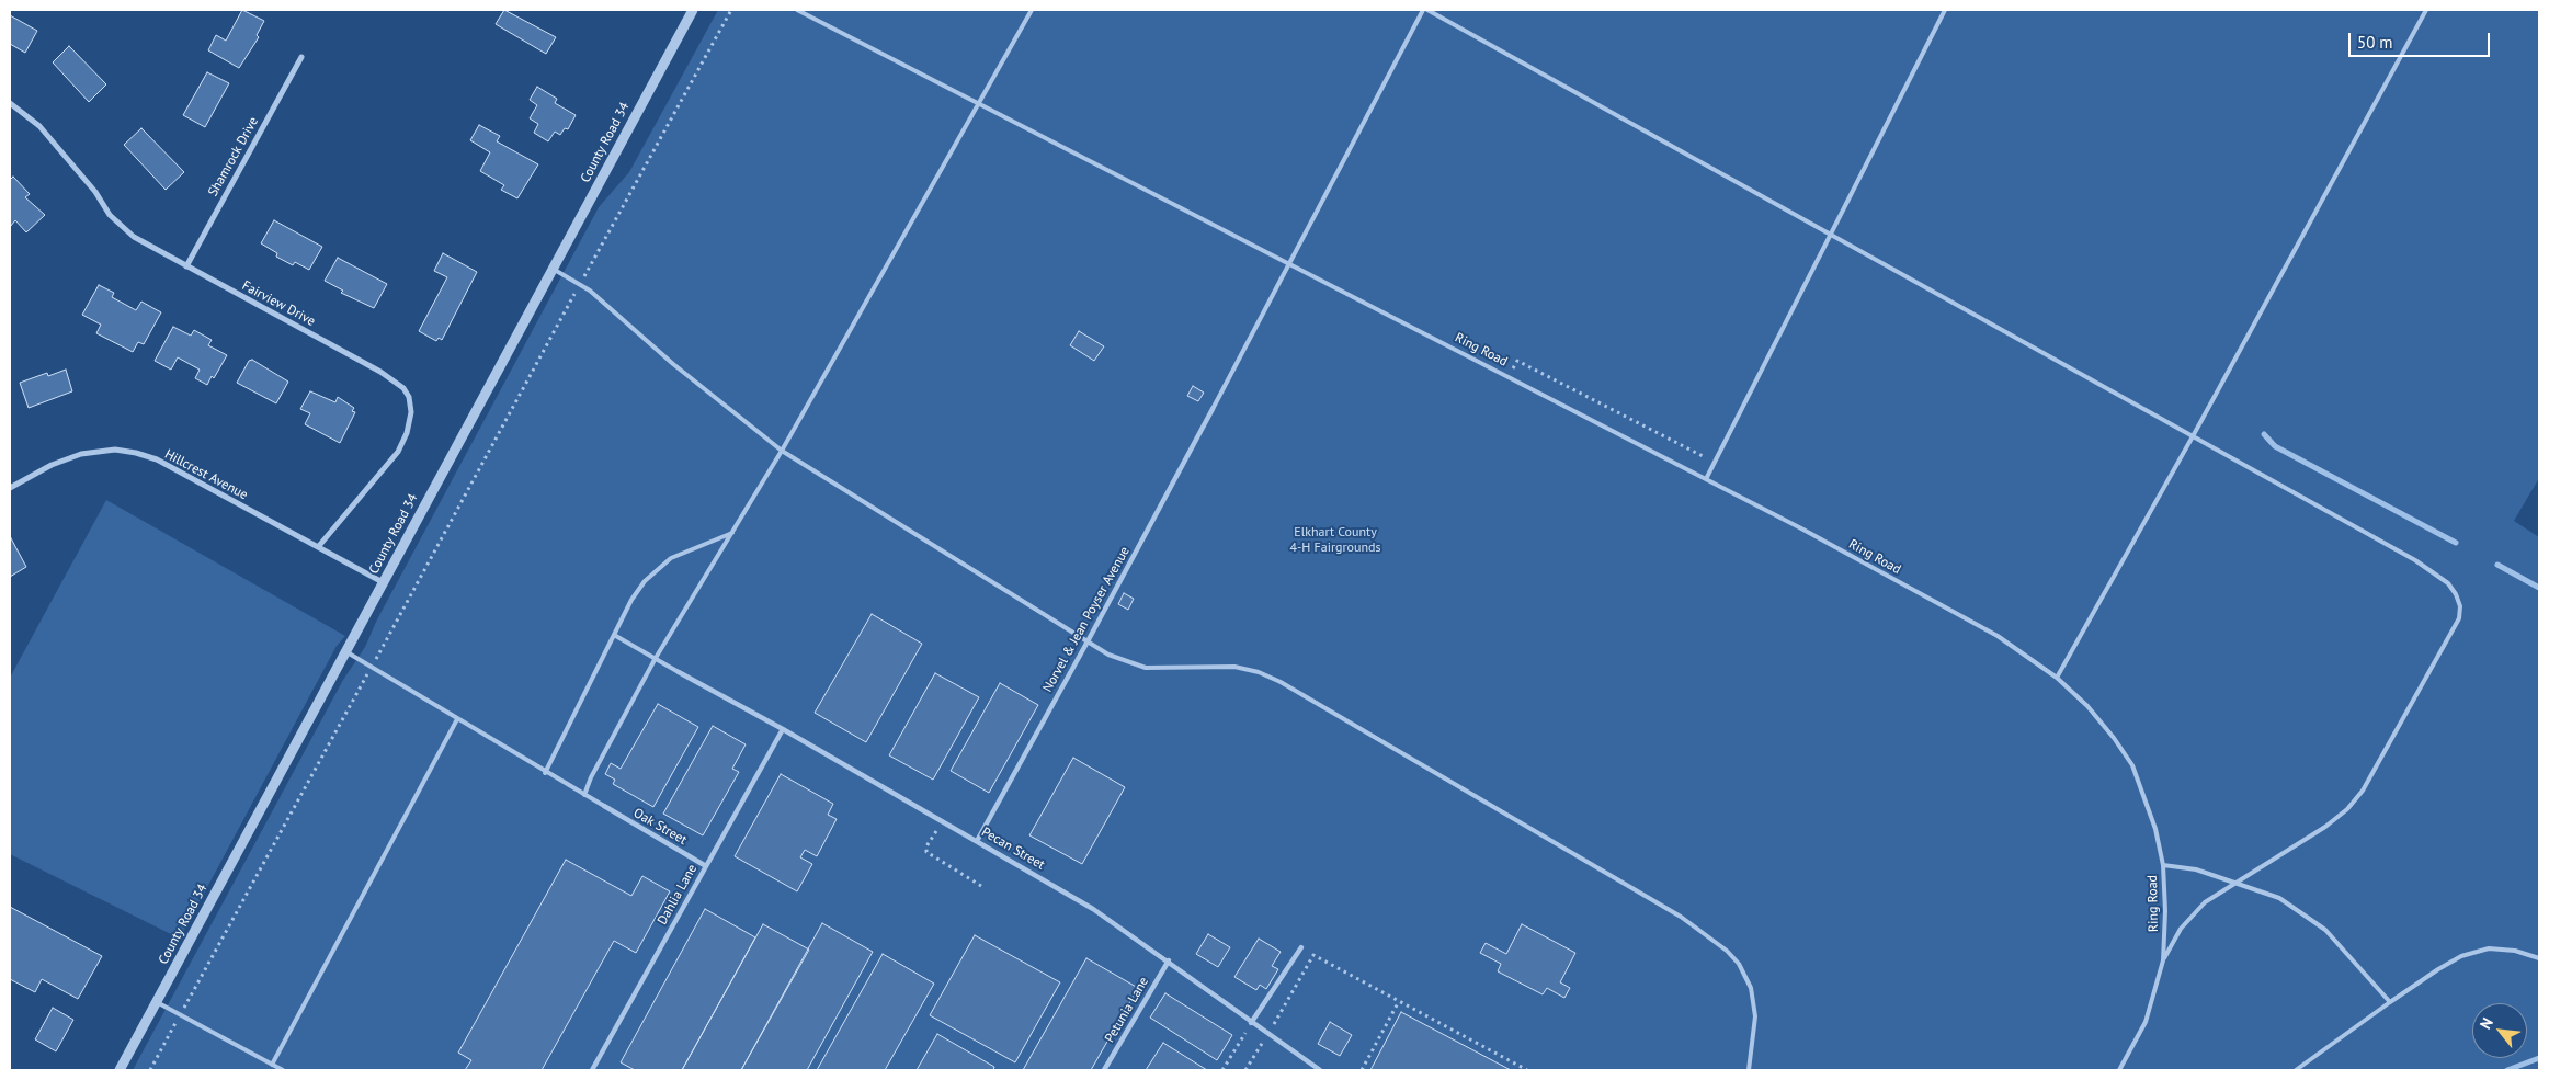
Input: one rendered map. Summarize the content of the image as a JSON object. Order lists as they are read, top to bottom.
{
  "streets": {
    "street": [
      "County Road 34",
      "Shamrock Drive",
      "Fairview Drive",
      "Hillcrest Avenue",
      "Norvel & Jean Poyser Avenue",
      "Oak Street",
      "Pecan Street",
      "Dahlia Lane",
      "Petunia Lane"
    ],
    "lane": ["Ring Road"]
  },
  "crossings": [
    ["County Road 34", "Hillcrest Avenue"],
    ["Shamrock Drive", "Fairview Drive"],
    ["Fairview Drive", "Hillcrest Avenue"],
    ["Norvel & Jean Poyser Avenue", "Pecan Street"],
    ["Oak Street", "Dahlia Lane"],
    ["Pecan Street", "Dahlia Lane"],
    ["Pecan Street", "Petunia Lane"]
  ],
  "parks": ["Elkhart County 4-H Fairgrounds"],
  "scale_bar": "50 m",
  "north": "top left"
}
